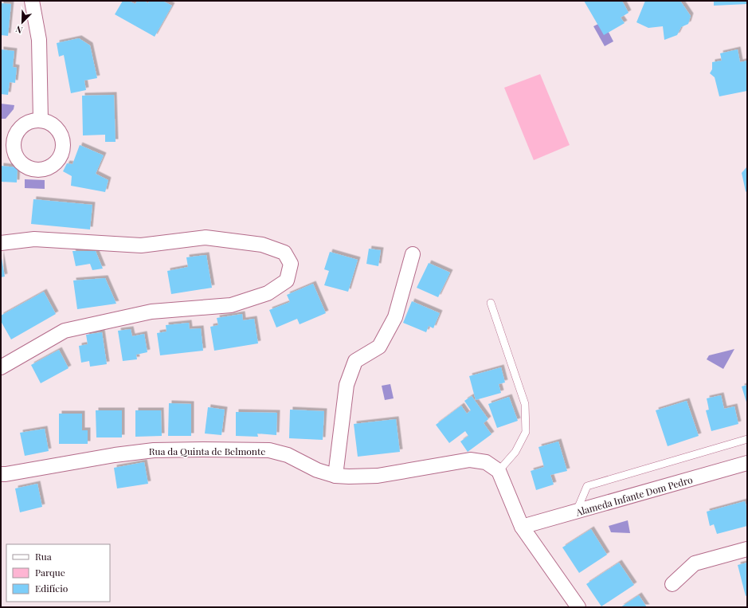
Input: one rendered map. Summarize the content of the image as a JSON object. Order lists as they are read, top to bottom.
{
  "streets": {
    "street": ["Rua da Quinta de Belmonte", "Alameda Infante Dom Pedro"]
  },
  "legend": ["Rua", "Parque", "Edifício"],
  "north": "bottom left"
}
